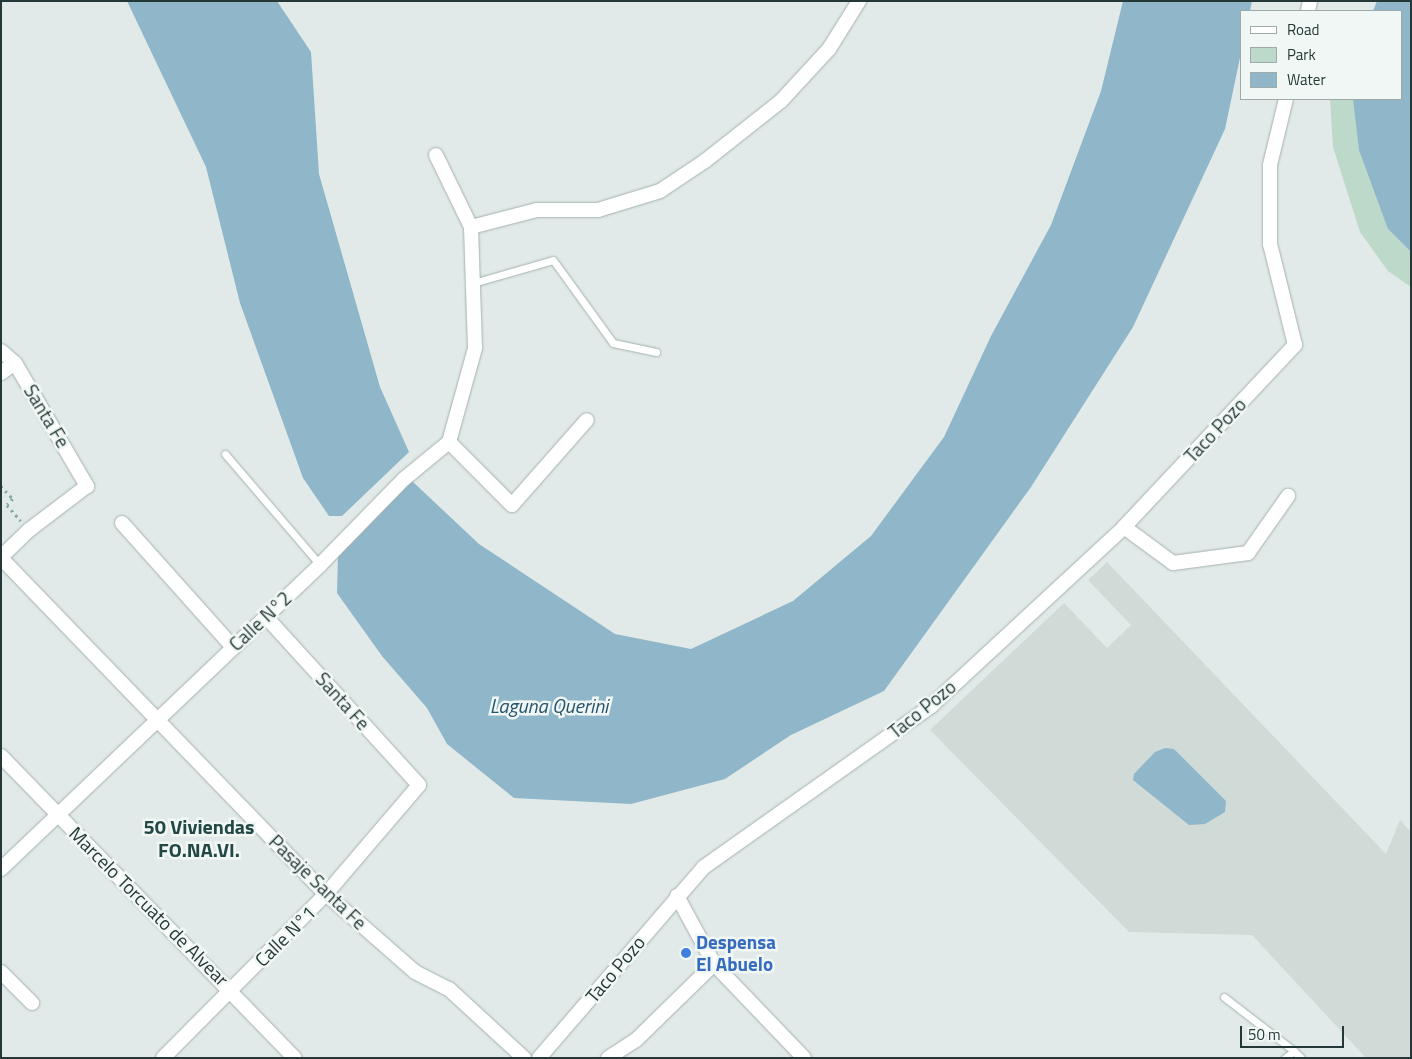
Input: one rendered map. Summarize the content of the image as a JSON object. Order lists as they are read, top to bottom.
{
  "streets": {
    "street": [
      "Santa Fe",
      "Taco Pozo",
      "Calle N°2",
      "Pasaje Santa Fe",
      "Marcelo Torcuato de Alvear",
      "Calle N°1"
    ]
  },
  "crossings": [
    ["Santa Fe", "Calle N°2"],
    ["Santa Fe", "Calle N°1"],
    ["Calle N°2", "Pasaje Santa Fe"],
    ["Calle N°2", "Marcelo Torcuato de Alvear"],
    ["Pasaje Santa Fe", "Calle N°1"],
    ["Marcelo Torcuato de Alvear", "Calle N°1"]
  ],
  "districts": ["50 Viviendas FO.NA.VI."],
  "water": ["Laguna Querini"],
  "places": ["Despensa El Abuelo"],
  "legend": ["Road", "Park", "Water"],
  "scale_bar": "50 m"
}
